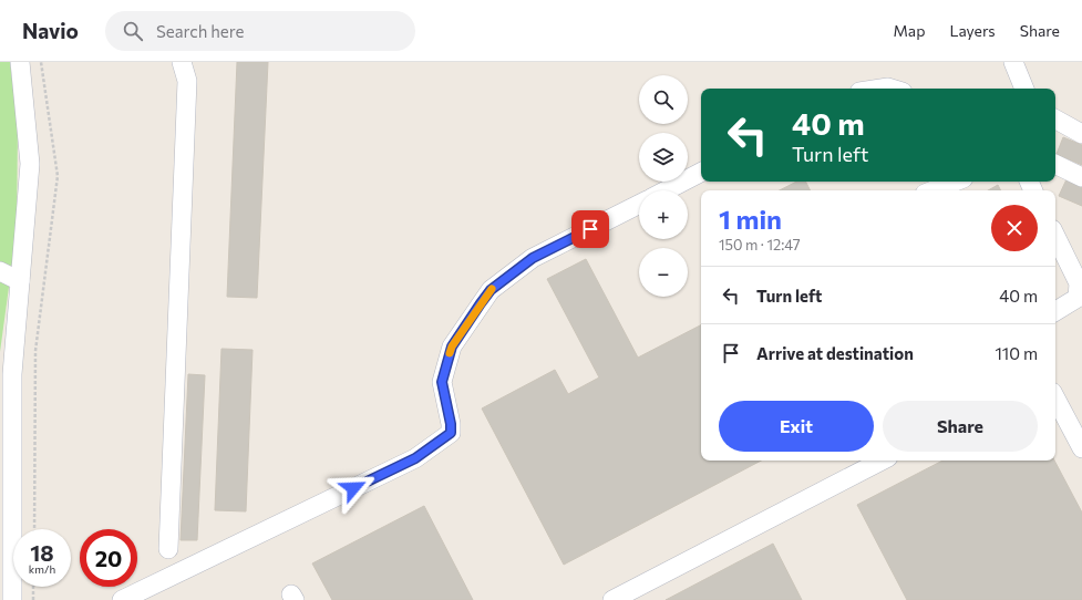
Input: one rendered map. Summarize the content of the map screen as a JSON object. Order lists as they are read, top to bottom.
{
  "page": {
    "header": "Navio",
    "search": "Search here",
    "nav": ["Map", "Layers", "Share"],
    "map_buttons": ["+", "−"],
    "turn": ["40 m", "Turn left"],
    "heading": ["1 min", "150 m · 12:47"],
    "list": [
      {
        "name": "Turn left",
        "value": "40 m"
      },
      {
        "name": "Arrive at destination",
        "value": "110 m"
      }
    ],
    "buttons": ["Exit", "Share"],
    "speed": "18 km/h",
    "limit": "20"
  }
}
